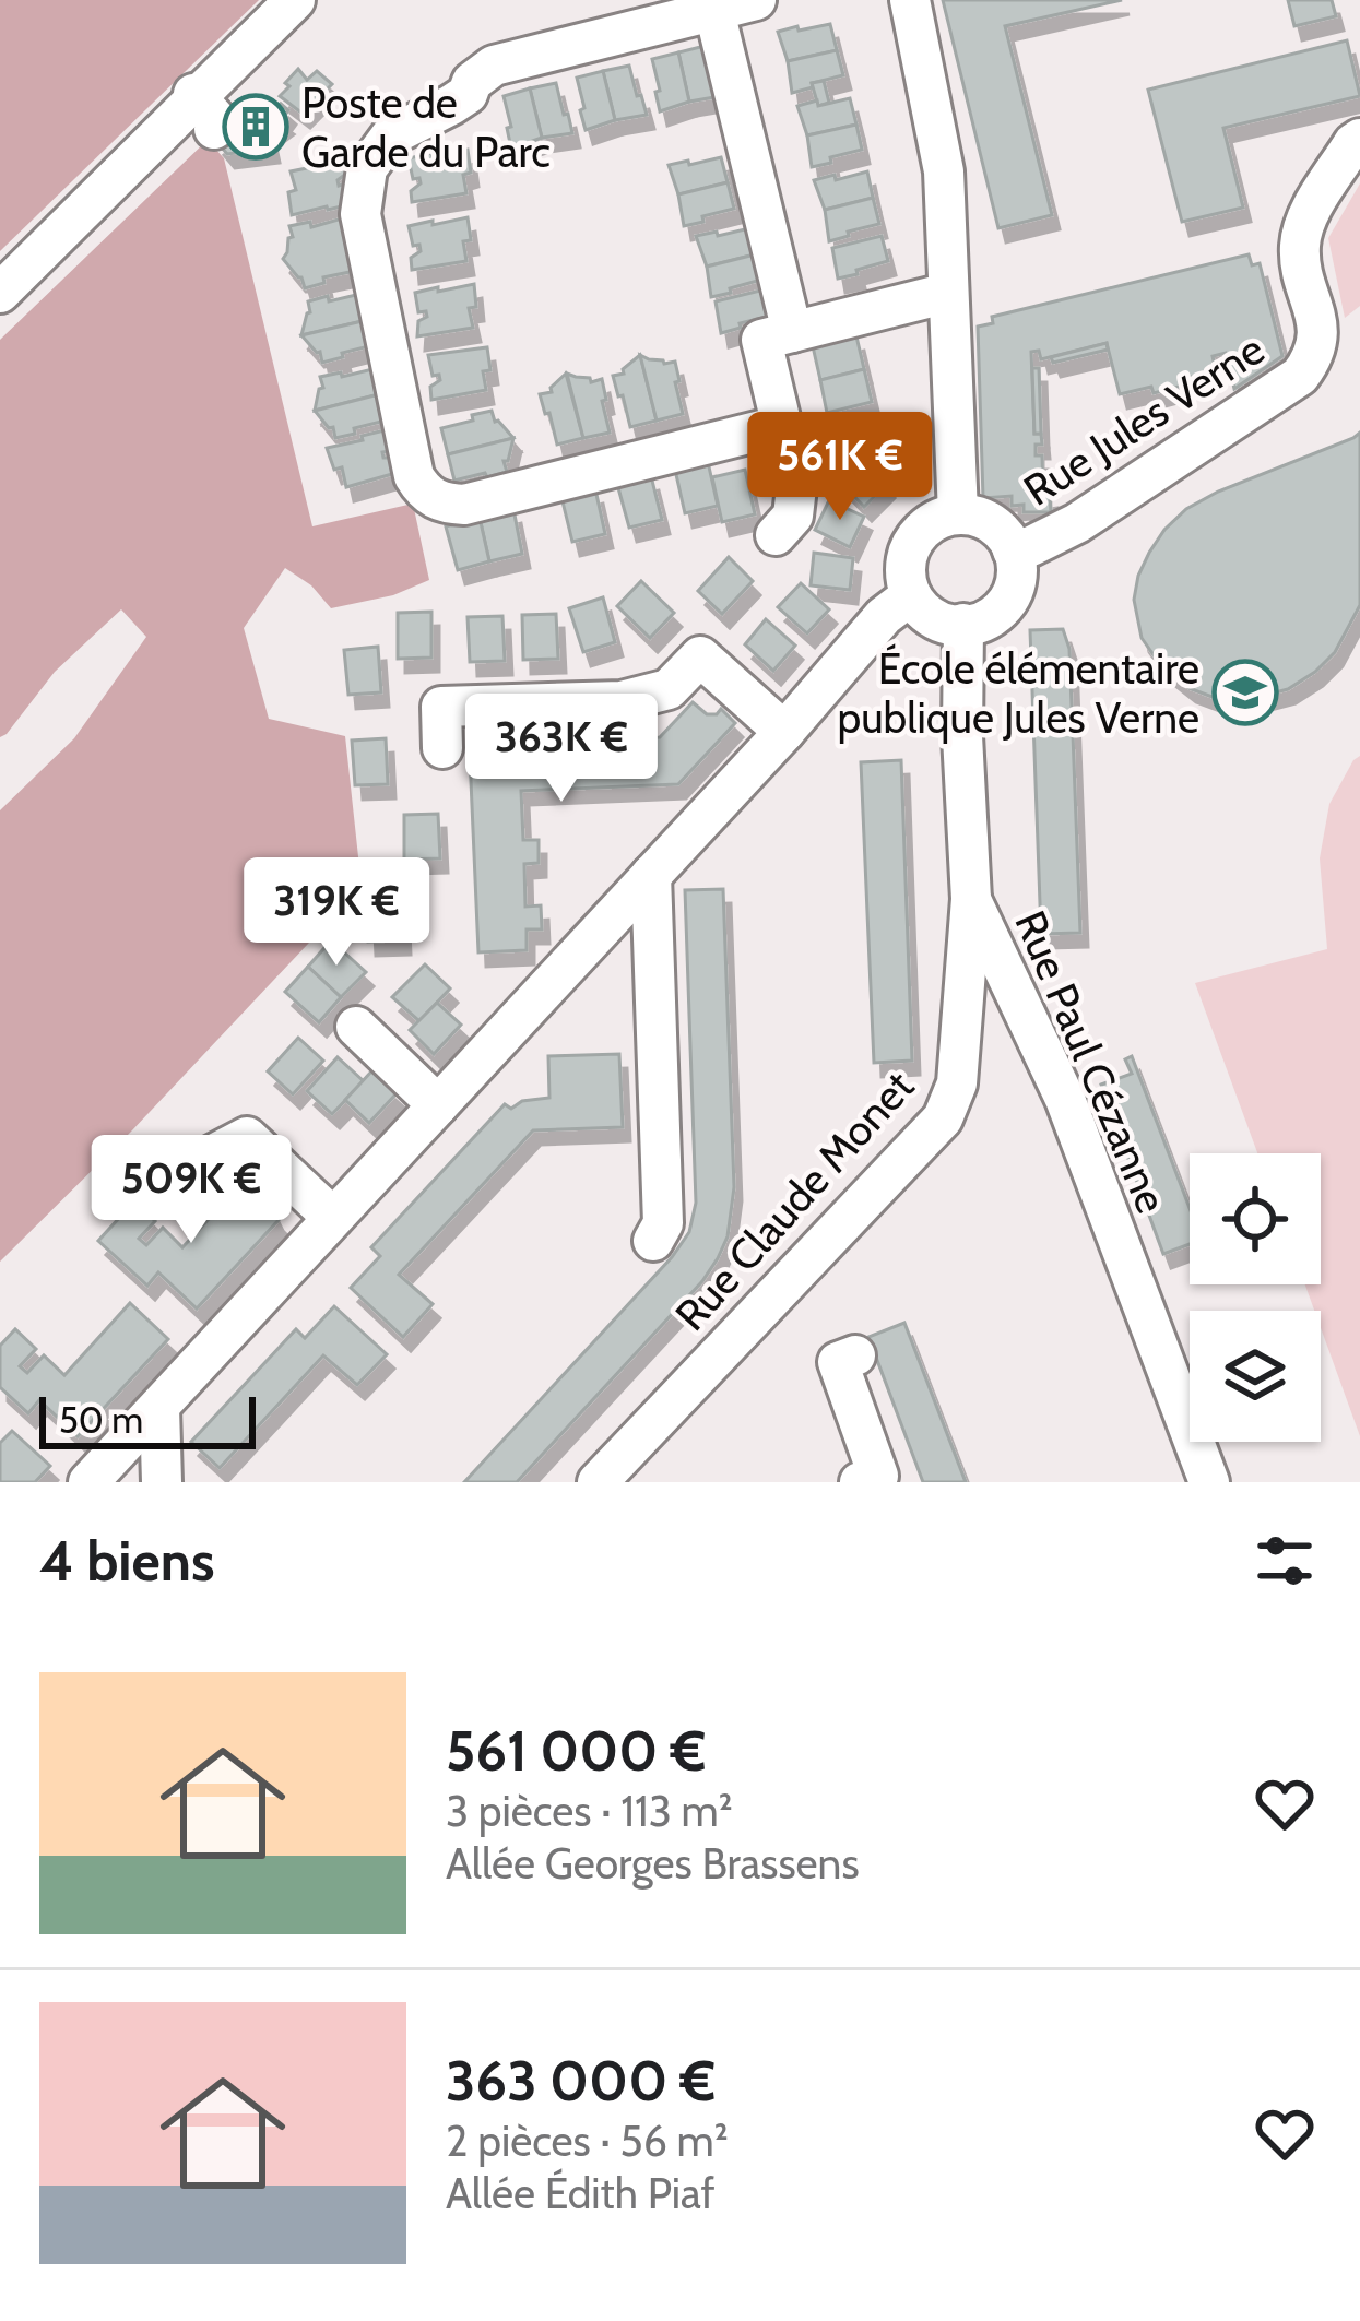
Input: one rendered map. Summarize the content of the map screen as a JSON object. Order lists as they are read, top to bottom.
{
  "streets": {
    "street": ["Rue Jules Verne", "Rue Paul Cézanne", "Rue Claude Monet"]
  },
  "crossings": [
    ["Rue Jules Verne", "Rue Claude Monet"],
    ["Rue Paul Cézanne", "Rue Claude Monet"]
  ],
  "places": {
    "building": ["Poste de Garde du Parc"],
    "school or university": ["École élémentaire publique Jules Verne"]
  },
  "scale_bar": "50 m",
  "page": {
    "price": [
      "561K €",
      "363K €",
      "319K €",
      "509K €"
    ],
    "scale": "50 m",
    "heading": "4 biens",
    "list": [
      {
        "name": "561 000 €",
        "note": "3 pièces · 113 m² · Allée Georges Brassens"
      },
      {
        "name": "363 000 €",
        "note": "2 pièces · 56 m² · Allée Édith Piaf"
      }
    ]
  }
}
